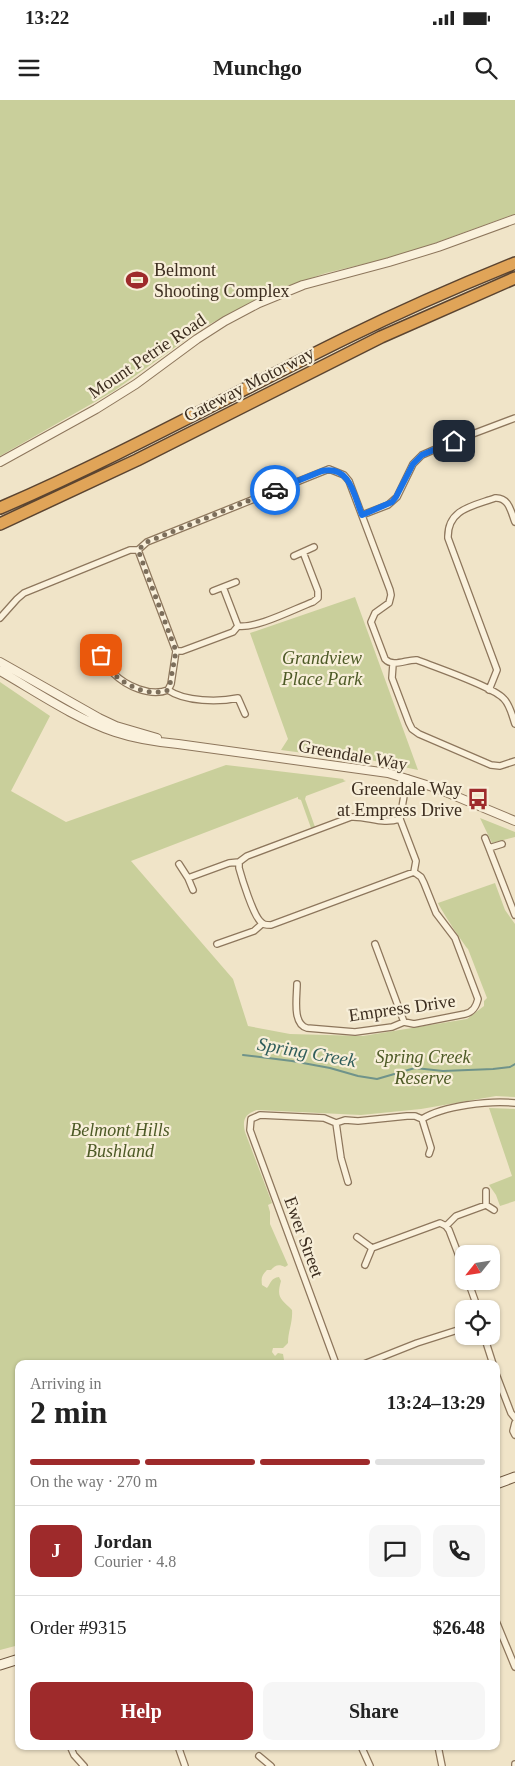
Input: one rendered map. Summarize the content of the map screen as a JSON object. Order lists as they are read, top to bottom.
{
  "streets": {
    "highway": ["Gateway Motorway"],
    "street": [
      "Mount Petrie Road",
      "Greendale Way",
      "Empress Drive",
      "Ewer Street"
    ]
  },
  "water": ["Spring Creek"],
  "parks": ["Grandview Place Park", "Spring Creek Reserve", "Belmont Hills Bushland"],
  "places": {
    "sports": ["Belmont Shooting Complex"],
    "bus stop": ["Greendale Way at Empress Drive"]
  },
  "north": "bottom left",
  "page": {
    "status": "13:22",
    "header": "Munchgo",
    "heading": ["2 min", "Arriving in", "13:24–13:29"],
    "panel": [
      "Jordan",
      "Courier · 4.8",
      "Order #9315",
      "$26.48"
    ],
    "bar": "On the way · 270 m",
    "round": "J",
    "buttons": ["Help", "Share"]
  }
}
